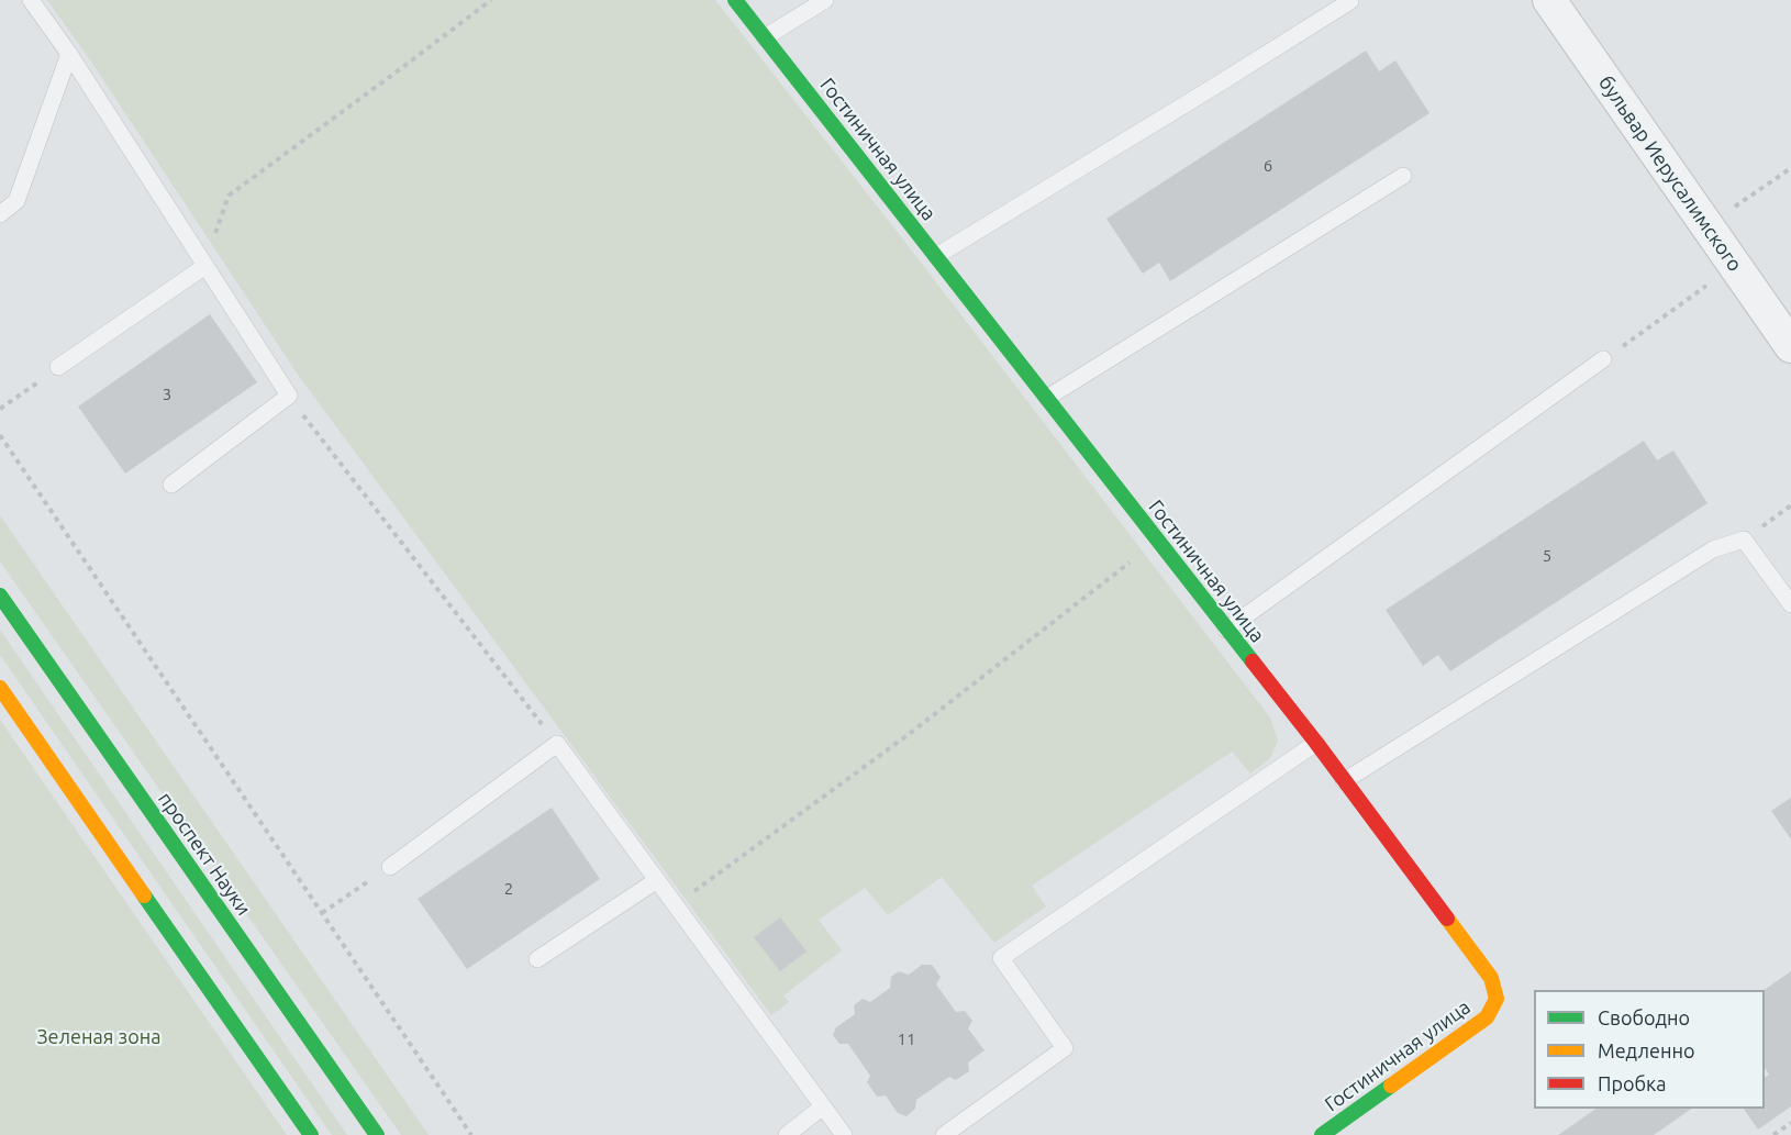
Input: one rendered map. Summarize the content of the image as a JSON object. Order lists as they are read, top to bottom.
{
  "streets": {
    "street": ["Гостиничная улица", "бульвар Иерусалимского", "проспект Науки"]
  },
  "parks": ["Зеленая зона"],
  "house_numbers": [
    "6",
    "3",
    "5",
    "2",
    "11"
  ],
  "legend": ["Свободно", "Медленно", "Пробка"]
}
